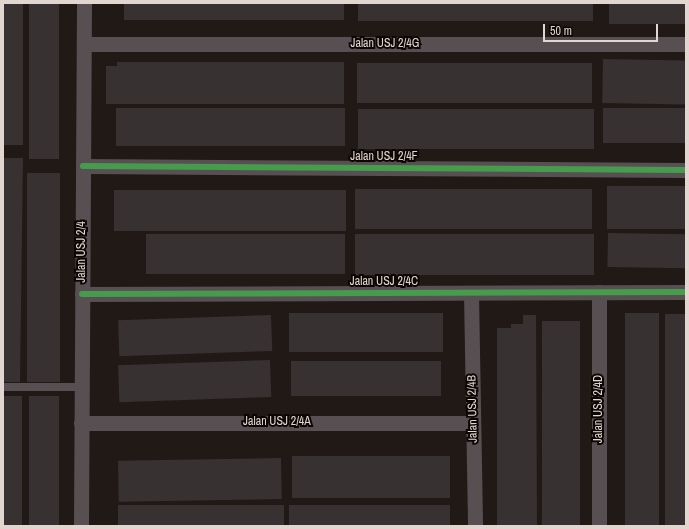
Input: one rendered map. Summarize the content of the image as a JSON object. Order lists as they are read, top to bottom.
{
  "streets": {
    "street": [
      "Jalan USJ 2/4G",
      "Jalan USJ 2/4F",
      "Jalan USJ 2/4",
      "Jalan USJ 2/4C",
      "Jalan USJ 2/4B",
      "Jalan USJ 2/4D",
      "Jalan USJ 2/4A"
    ]
  },
  "crossings": [
    ["Jalan USJ 2/4G", "Jalan USJ 2/4"],
    ["Jalan USJ 2/4F", "Jalan USJ 2/4"],
    ["Jalan USJ 2/4", "Jalan USJ 2/4C"],
    ["Jalan USJ 2/4", "Jalan USJ 2/4A"],
    ["Jalan USJ 2/4C", "Jalan USJ 2/4B"],
    ["Jalan USJ 2/4C", "Jalan USJ 2/4D"],
    ["Jalan USJ 2/4B", "Jalan USJ 2/4A"]
  ],
  "scale_bar": "50 m"
}
